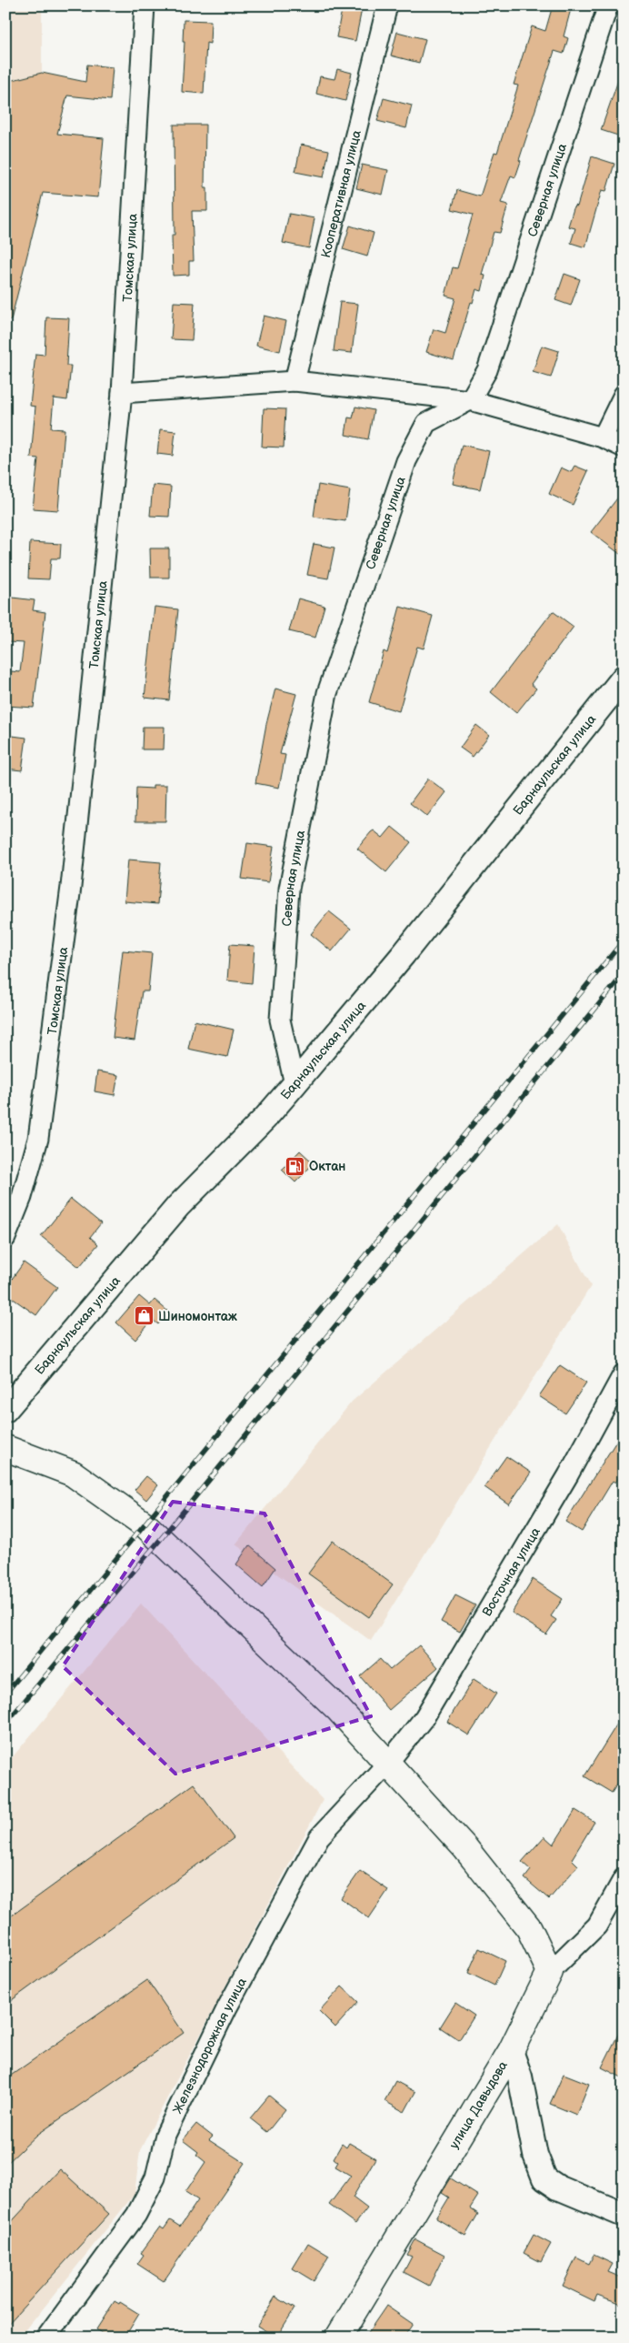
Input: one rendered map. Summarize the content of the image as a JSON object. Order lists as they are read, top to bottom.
{
  "streets": {
    "main road": ["улица Давыдова"],
    "street": [
      "Северная улица",
      "Кооперативная улица",
      "Томская улица",
      "Барнаульская улица",
      "Восточная улица",
      "Железнодорожная улица"
    ]
  },
  "crossings": [
    ["Северная улица", "Барнаульская улица"],
    ["Восточная улица", "Железнодорожная улица"]
  ],
  "places": {
    "fuel station": ["Октан"],
    "shop": ["Шиномонтаж"]
  }
}
